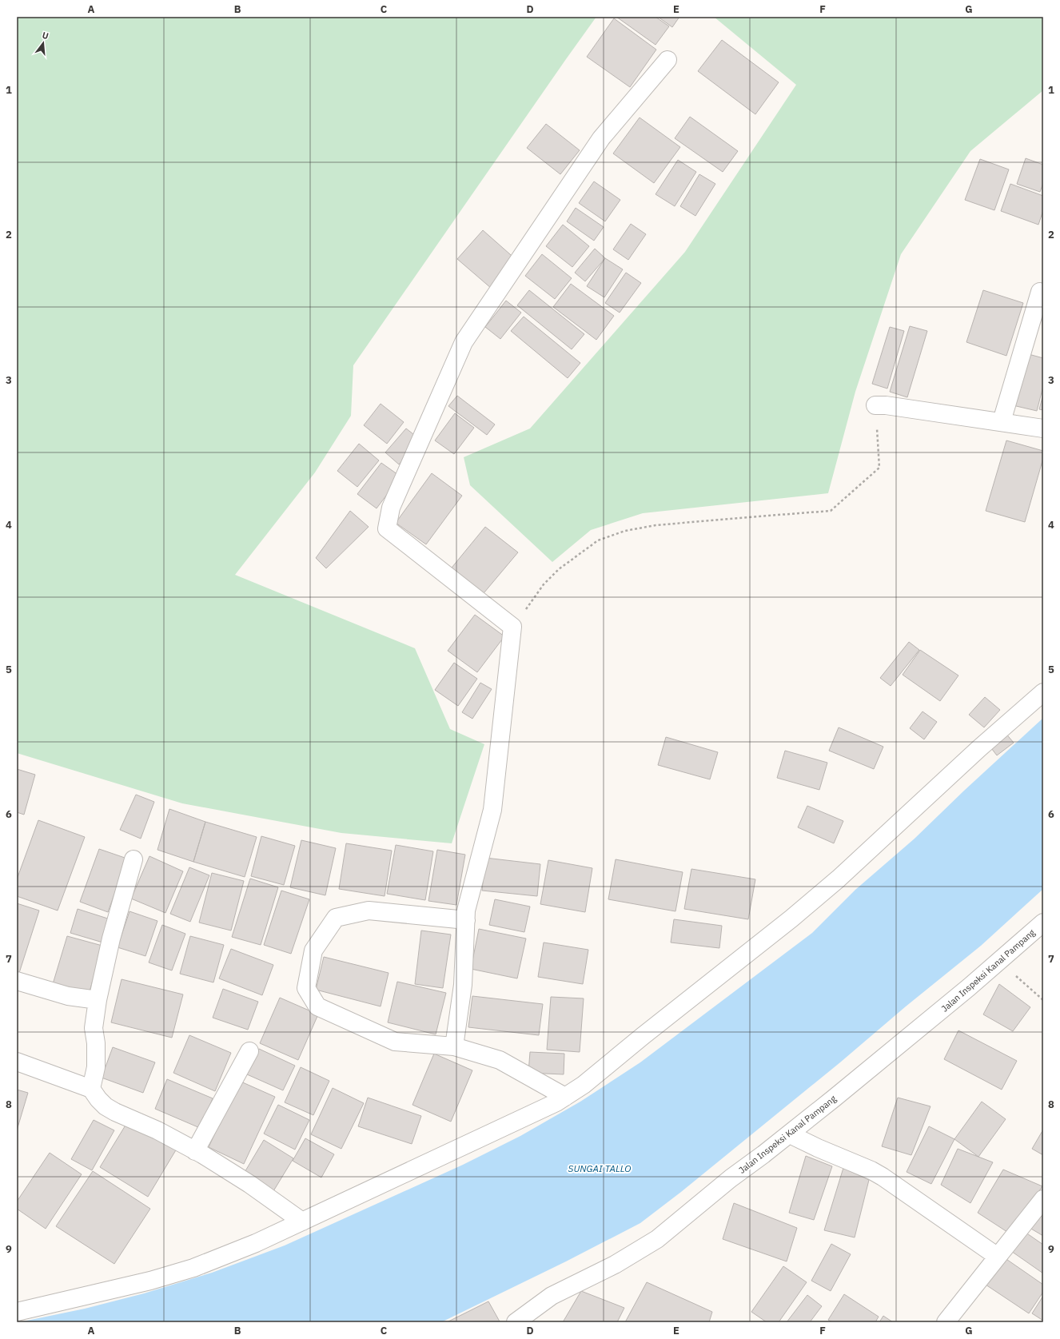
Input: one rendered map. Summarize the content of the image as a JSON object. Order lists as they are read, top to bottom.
{
  "streets": {
    "street": ["Jalan Inspeksi Kanal Pampang"]
  },
  "water": ["SUNGAI TALLO"],
  "north": "top",
  "grid": {
    "columns": [
      "A",
      "B",
      "C",
      "D",
      "E",
      "F",
      "G"
    ],
    "rows": [
      "1",
      "2",
      "3",
      "4",
      "5",
      "6",
      "7",
      "8",
      "9"
    ]
  }
}
